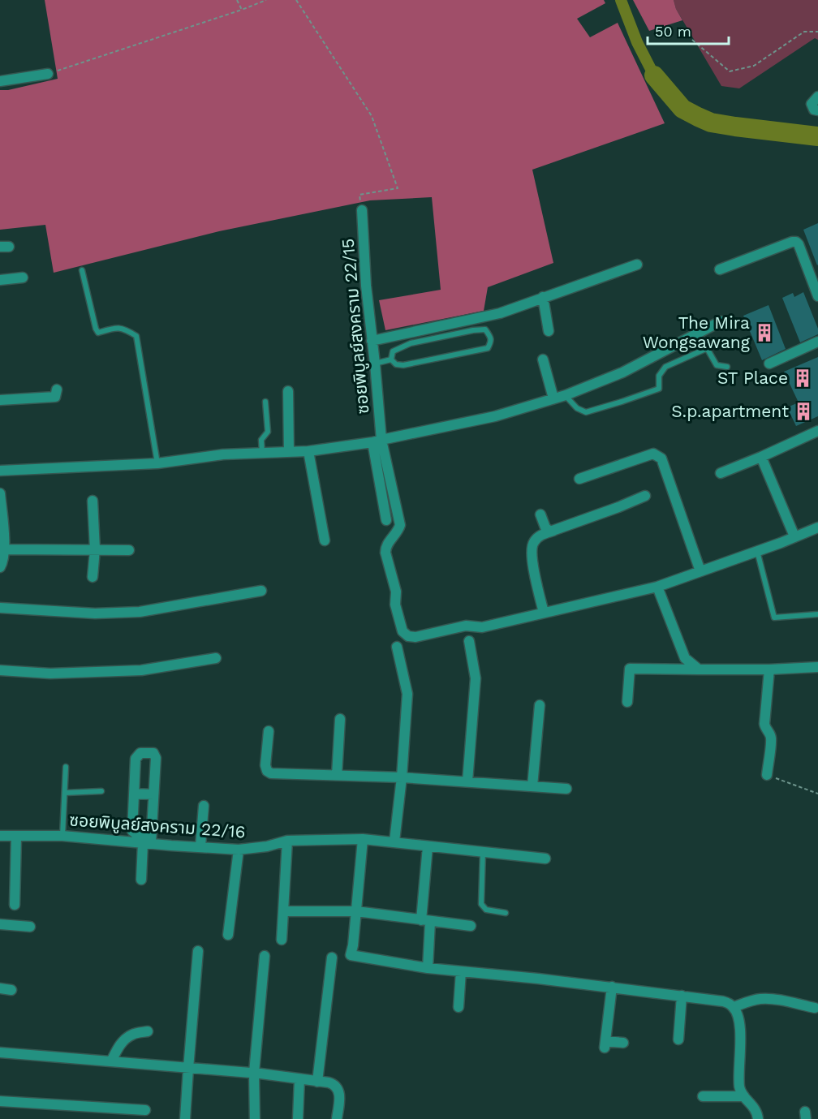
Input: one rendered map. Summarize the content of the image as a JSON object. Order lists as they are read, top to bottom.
{
  "streets": {
    "street": ["ซอยพิบูลย์สงคราม 22/15", "ซอยพิบูลย์สงคราม 22/16"]
  },
  "places": {
    "building": ["The Mira Wongsawang", "ST Place", "S.p.apartment"]
  },
  "scale_bar": "50 m"
}
